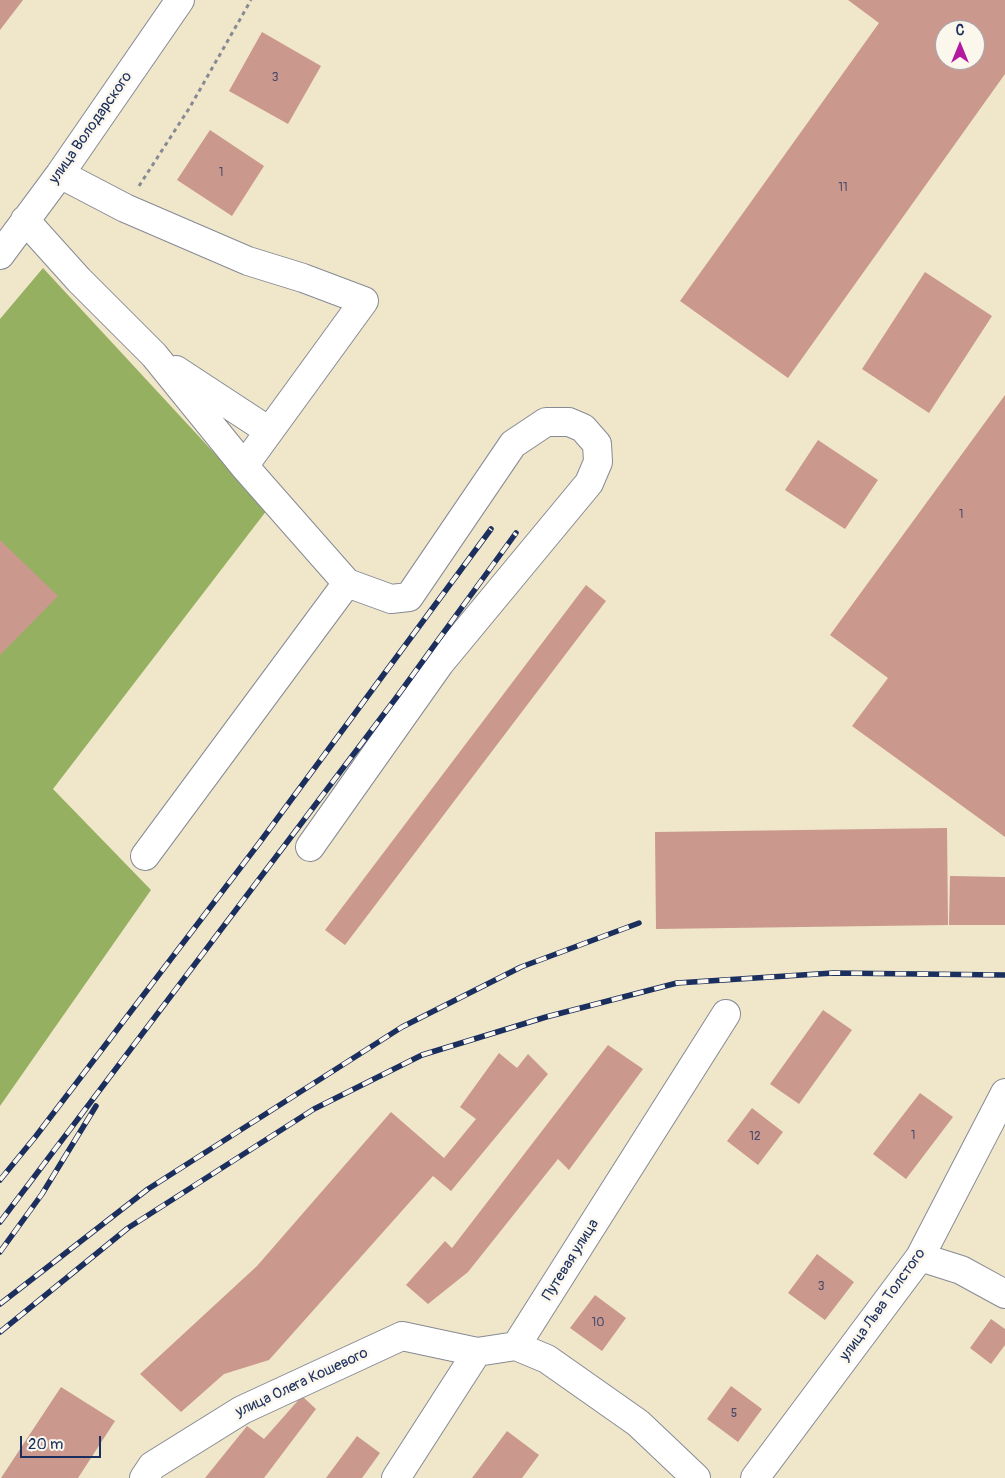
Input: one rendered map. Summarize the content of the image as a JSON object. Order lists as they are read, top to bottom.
{
  "streets": {
    "street": [
      "улица Володарского",
      "Путевая улица",
      "улица Льва Толстого",
      "улица Олега Кошевого"
    ]
  },
  "house_numbers": [
    "3",
    "1",
    "11",
    "1",
    "1",
    "12",
    "3",
    "10",
    "5"
  ],
  "scale_bar": "20 m",
  "north": "top"
}
